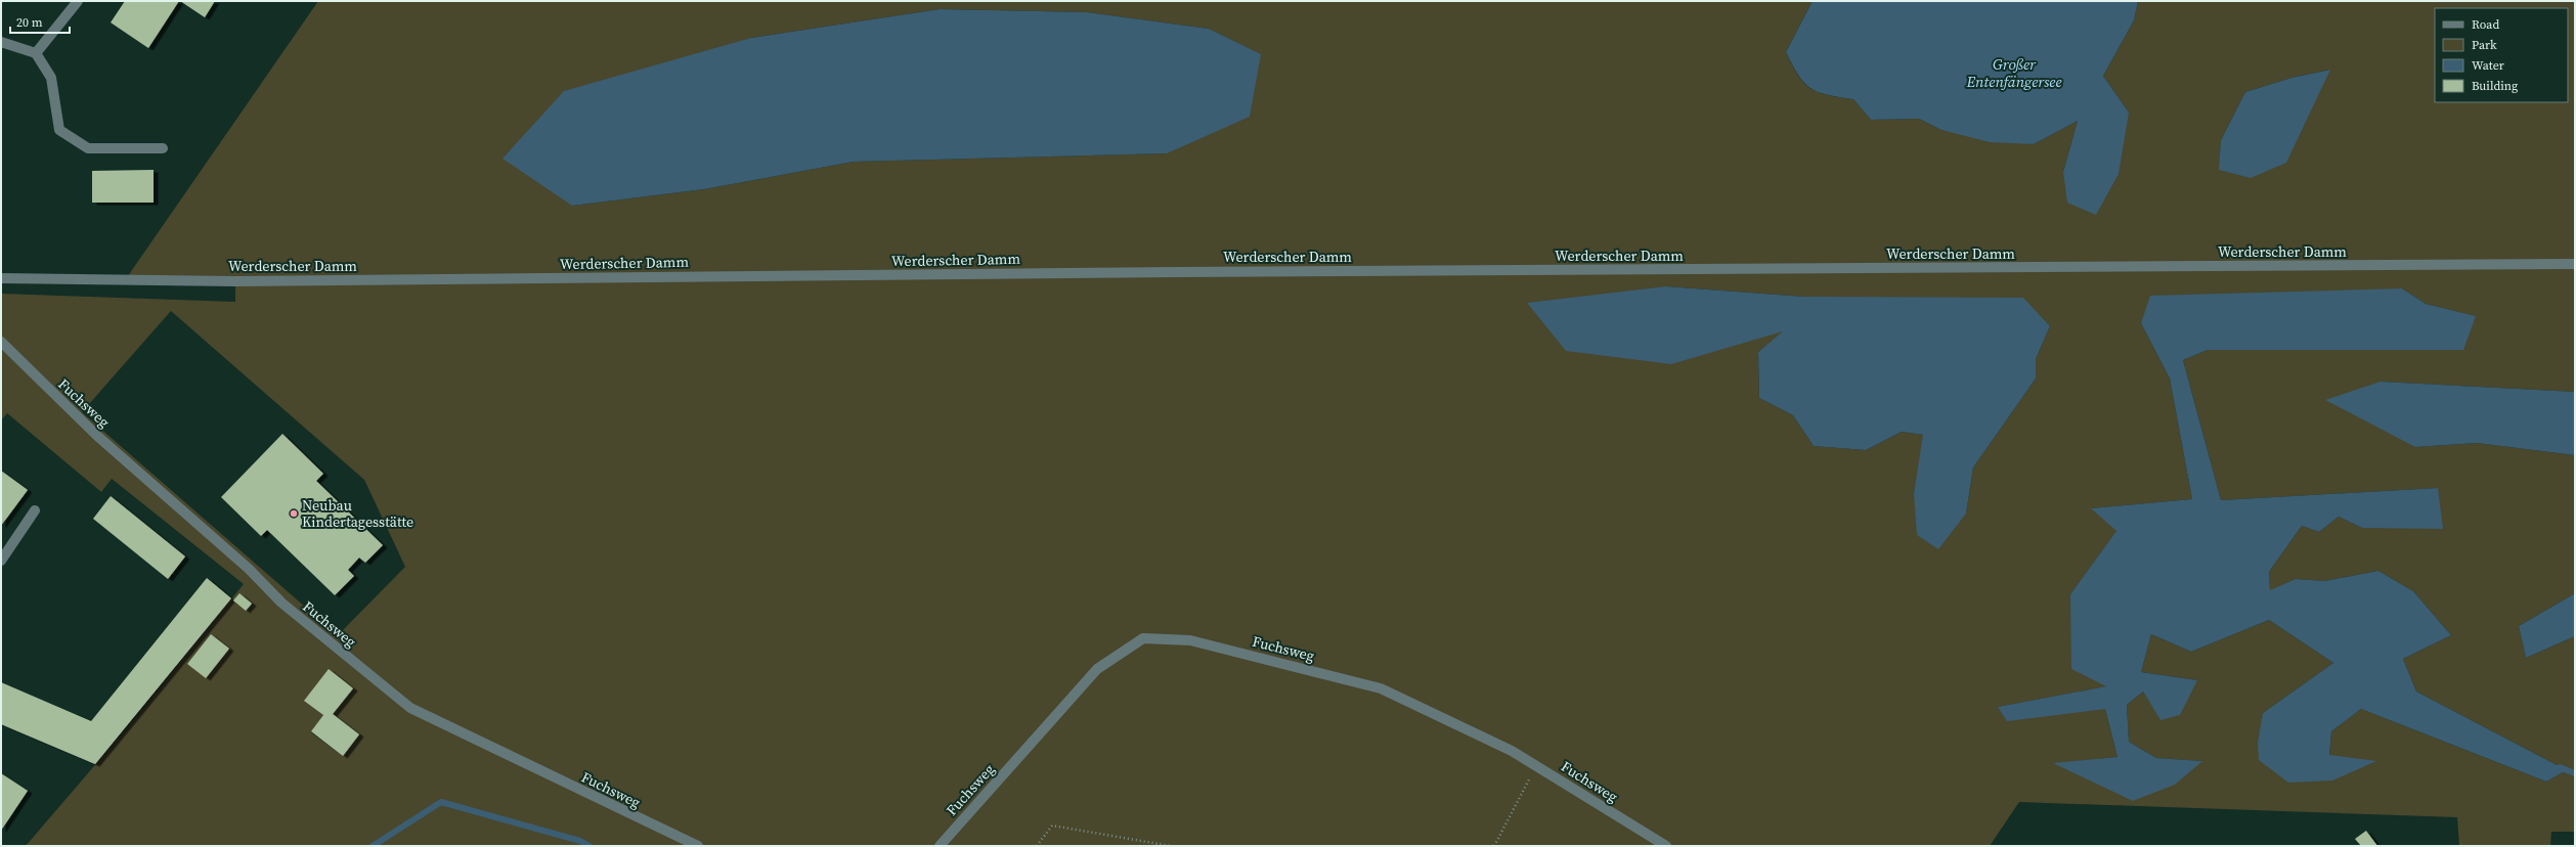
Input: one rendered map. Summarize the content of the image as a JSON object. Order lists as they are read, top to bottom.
{
  "streets": {
    "street": ["Werderscher Damm", "Fuchsweg"]
  },
  "water": ["Großer Entenfängersee"],
  "places": ["Neubau Kindertagesstätte"],
  "legend": [
    "Road",
    "Park",
    "Water",
    "Building"
  ],
  "scale_bar": "20 m"
}
